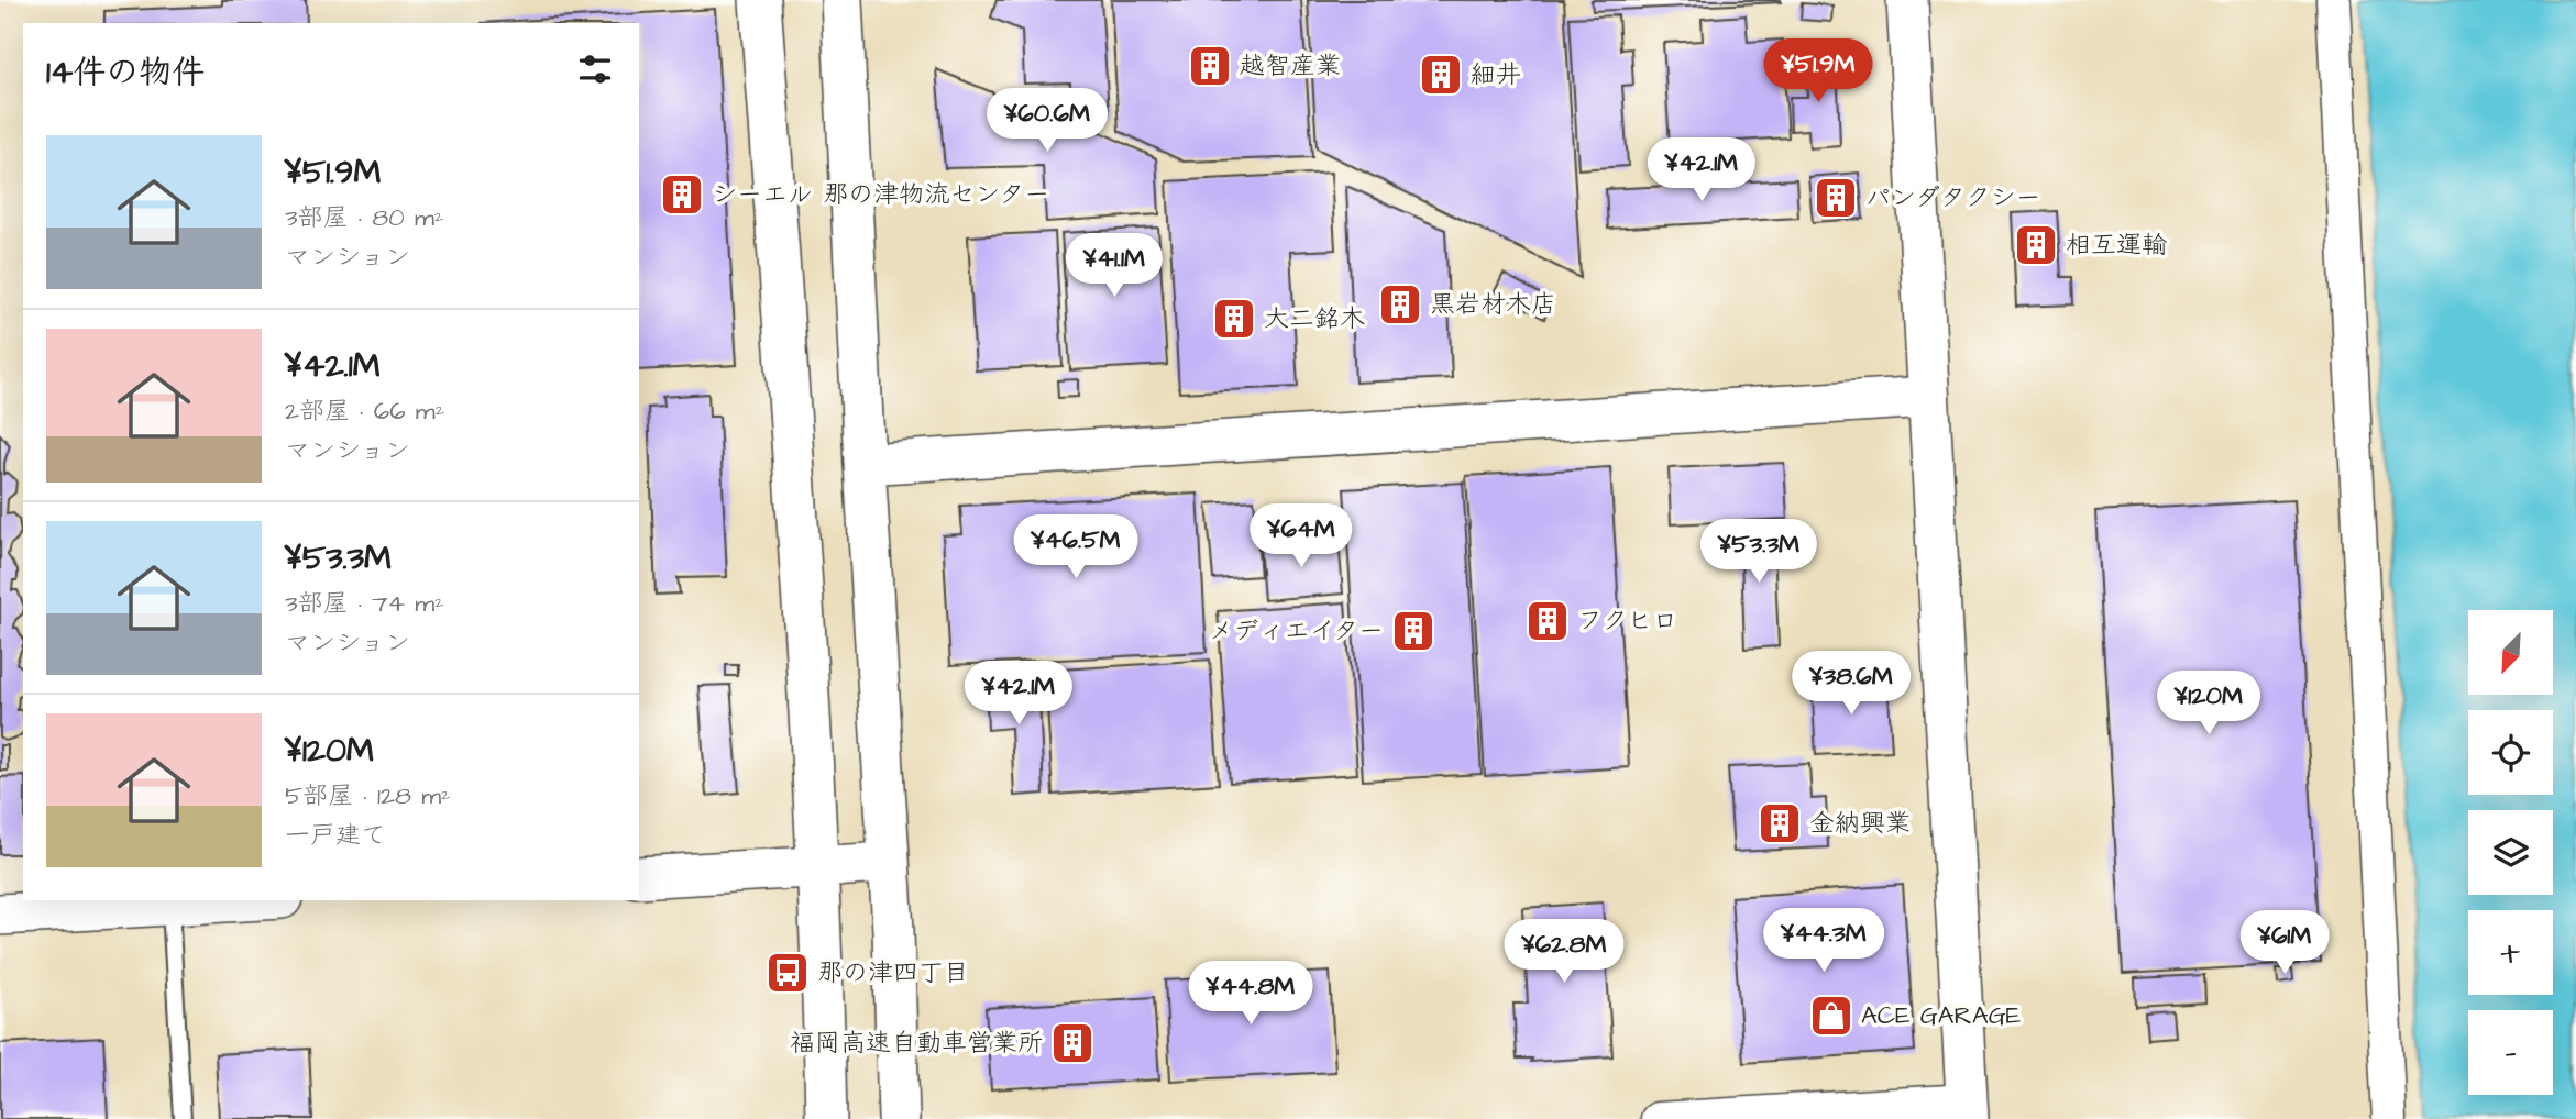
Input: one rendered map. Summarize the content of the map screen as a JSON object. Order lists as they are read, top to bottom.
{
  "places": {
    "building": [
      "越智産業",
      "細井",
      "シーエル 那の津物流センター",
      "パンダタクシー",
      "相互運輸",
      "黒岩材木店",
      "大二銘木",
      "フクヒロ",
      "メディエイター",
      "金納興業",
      "福岡高速自動車営業所"
    ],
    "bus stop": ["那の津四丁目"],
    "shop": ["ACE GARAGE"]
  },
  "north": "bottom left",
  "page": {
    "heading": "14件の物件",
    "price": [
      "¥51.9M",
      "¥60.6M",
      "¥42.1M",
      "¥41.1M",
      "¥64M",
      "¥46.5M",
      "¥53.3M",
      "¥38.6M",
      "¥42.1M",
      "¥120M",
      "¥44.3M",
      "¥61M",
      "¥62.8M",
      "¥44.8M"
    ],
    "list": [
      {
        "name": "¥51.9M",
        "note": "3部屋 · 80 m² · マンション"
      },
      {
        "name": "¥42.1M",
        "note": "2部屋 · 66 m² · マンション"
      },
      {
        "name": "¥53.3M",
        "note": "3部屋 · 74 m² · マンション"
      },
      {
        "name": "¥120M",
        "note": "5部屋 · 128 m² · 一戸建て"
      }
    ],
    "map_buttons": ["+", "−"]
  }
}
